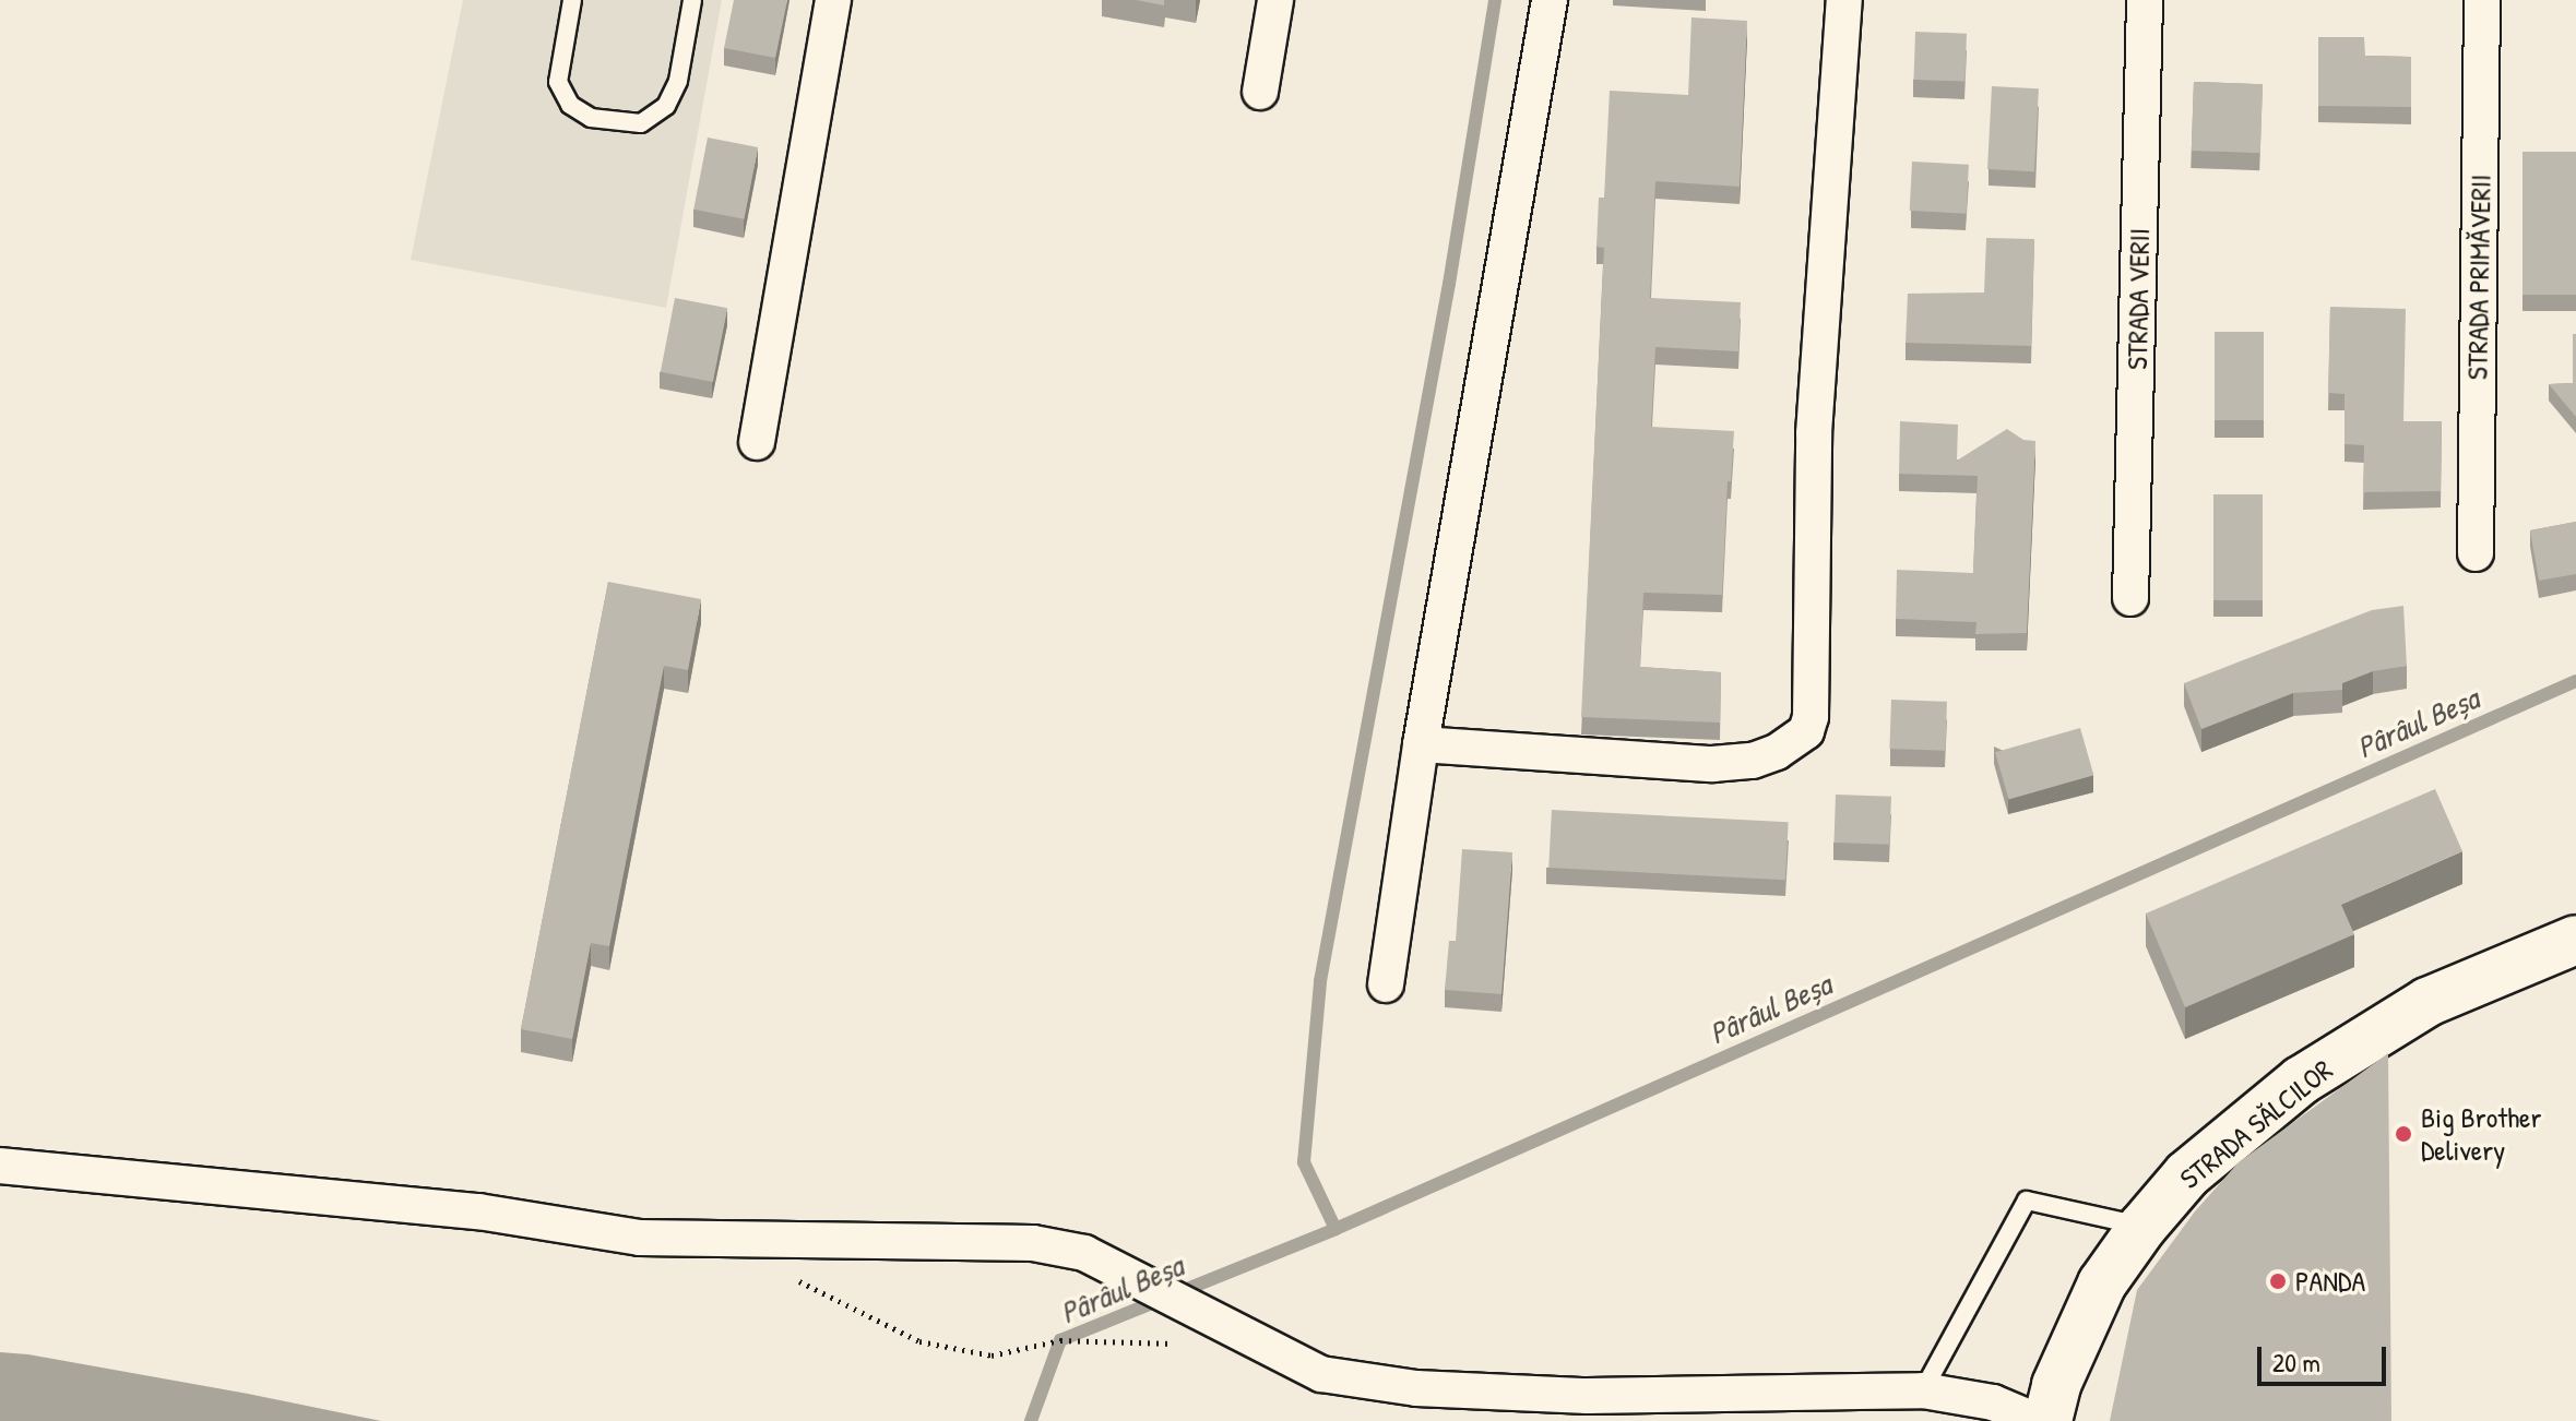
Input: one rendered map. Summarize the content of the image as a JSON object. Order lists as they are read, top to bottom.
{
  "streets": {
    "main road": ["STRADA SĂLCILOR"],
    "street": ["STRADA PRIMĂVERII", "STRADA VERII"]
  },
  "water": ["Pârâul Beșa"],
  "places": ["Big Brother Delivery", "PANDA"],
  "scale_bar": "20 m"
}
